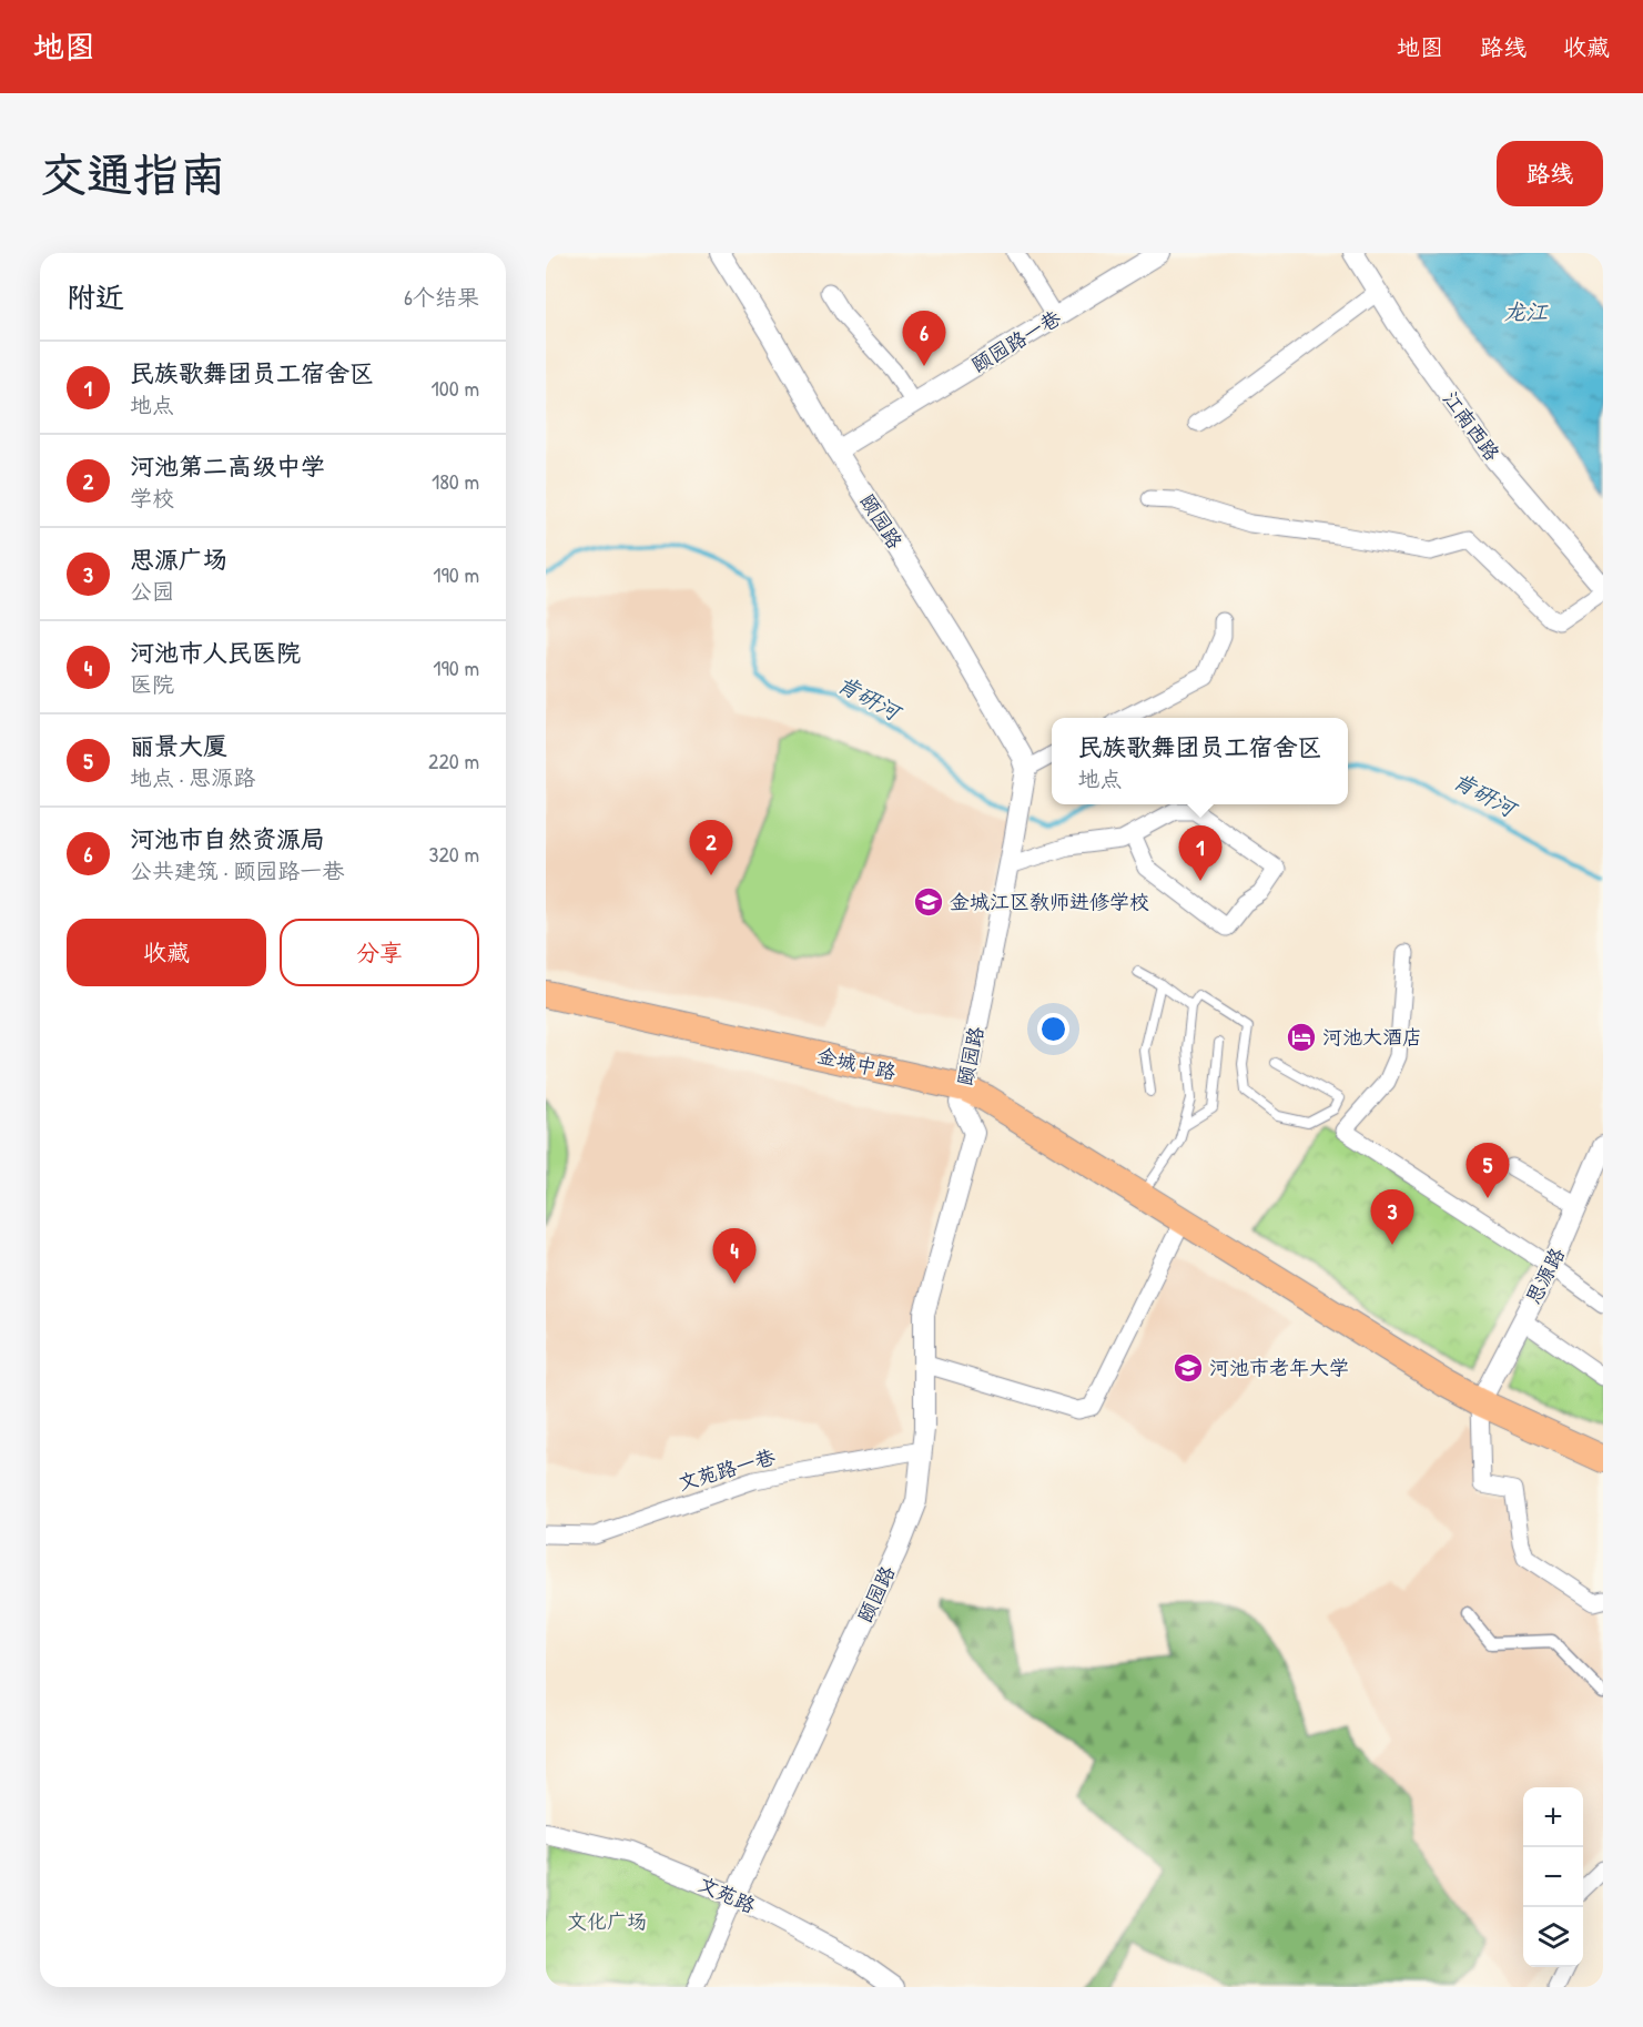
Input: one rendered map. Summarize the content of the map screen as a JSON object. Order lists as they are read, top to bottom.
{
  "streets": {
    "main road": ["金城中路"],
    "street": [
      "颐园路一巷",
      "江南西路",
      "颐园路",
      "思源路",
      "文苑路一巷",
      "文苑路"
    ]
  },
  "crossings": [
    ["颐园路一巷", "颐园路"],
    ["颐园路", "金城中路"],
    ["颐园路", "文苑路一巷"],
    ["颐园路", "文苑路"]
  ],
  "water": ["龙江", "肯研河"],
  "parks": ["文化广场"],
  "places": {
    "school or university": ["金城江区教师进修学校", "河池市老年大学"],
    "hotel": ["河池大酒店"]
  },
  "page": {
    "header": "地图",
    "nav": ["地图", "路线", "收藏"],
    "buttons": [
      "路线",
      ["收藏", "分享"]
    ],
    "title": "交通指南",
    "heading": ["附近", "6个结果"],
    "pins": [
      "6",
      "2",
      "1",
      "5",
      "3",
      "4"
    ],
    "list": [
      {
        "mark": "1",
        "name": "民族歌舞团员工宿舍区",
        "note": "地点",
        "value": "100 m"
      },
      {
        "mark": "2",
        "name": "河池第二高级中学",
        "note": "学校",
        "value": "180 m"
      },
      {
        "mark": "3",
        "name": "思源广场",
        "note": "公园",
        "value": "190 m"
      },
      {
        "mark": "4",
        "name": "河池市人民医院",
        "note": "医院",
        "value": "190 m"
      },
      {
        "mark": "5",
        "name": "丽景大厦",
        "note": "地点 · 思源路",
        "value": "220 m"
      },
      {
        "mark": "6",
        "name": "河池市自然资源局",
        "note": "公共建筑 · 颐园路一巷",
        "value": "320 m"
      }
    ],
    "popup": ["民族歌舞团员工宿舍区", "地点"],
    "map_buttons": ["+", "−"]
  }
}
